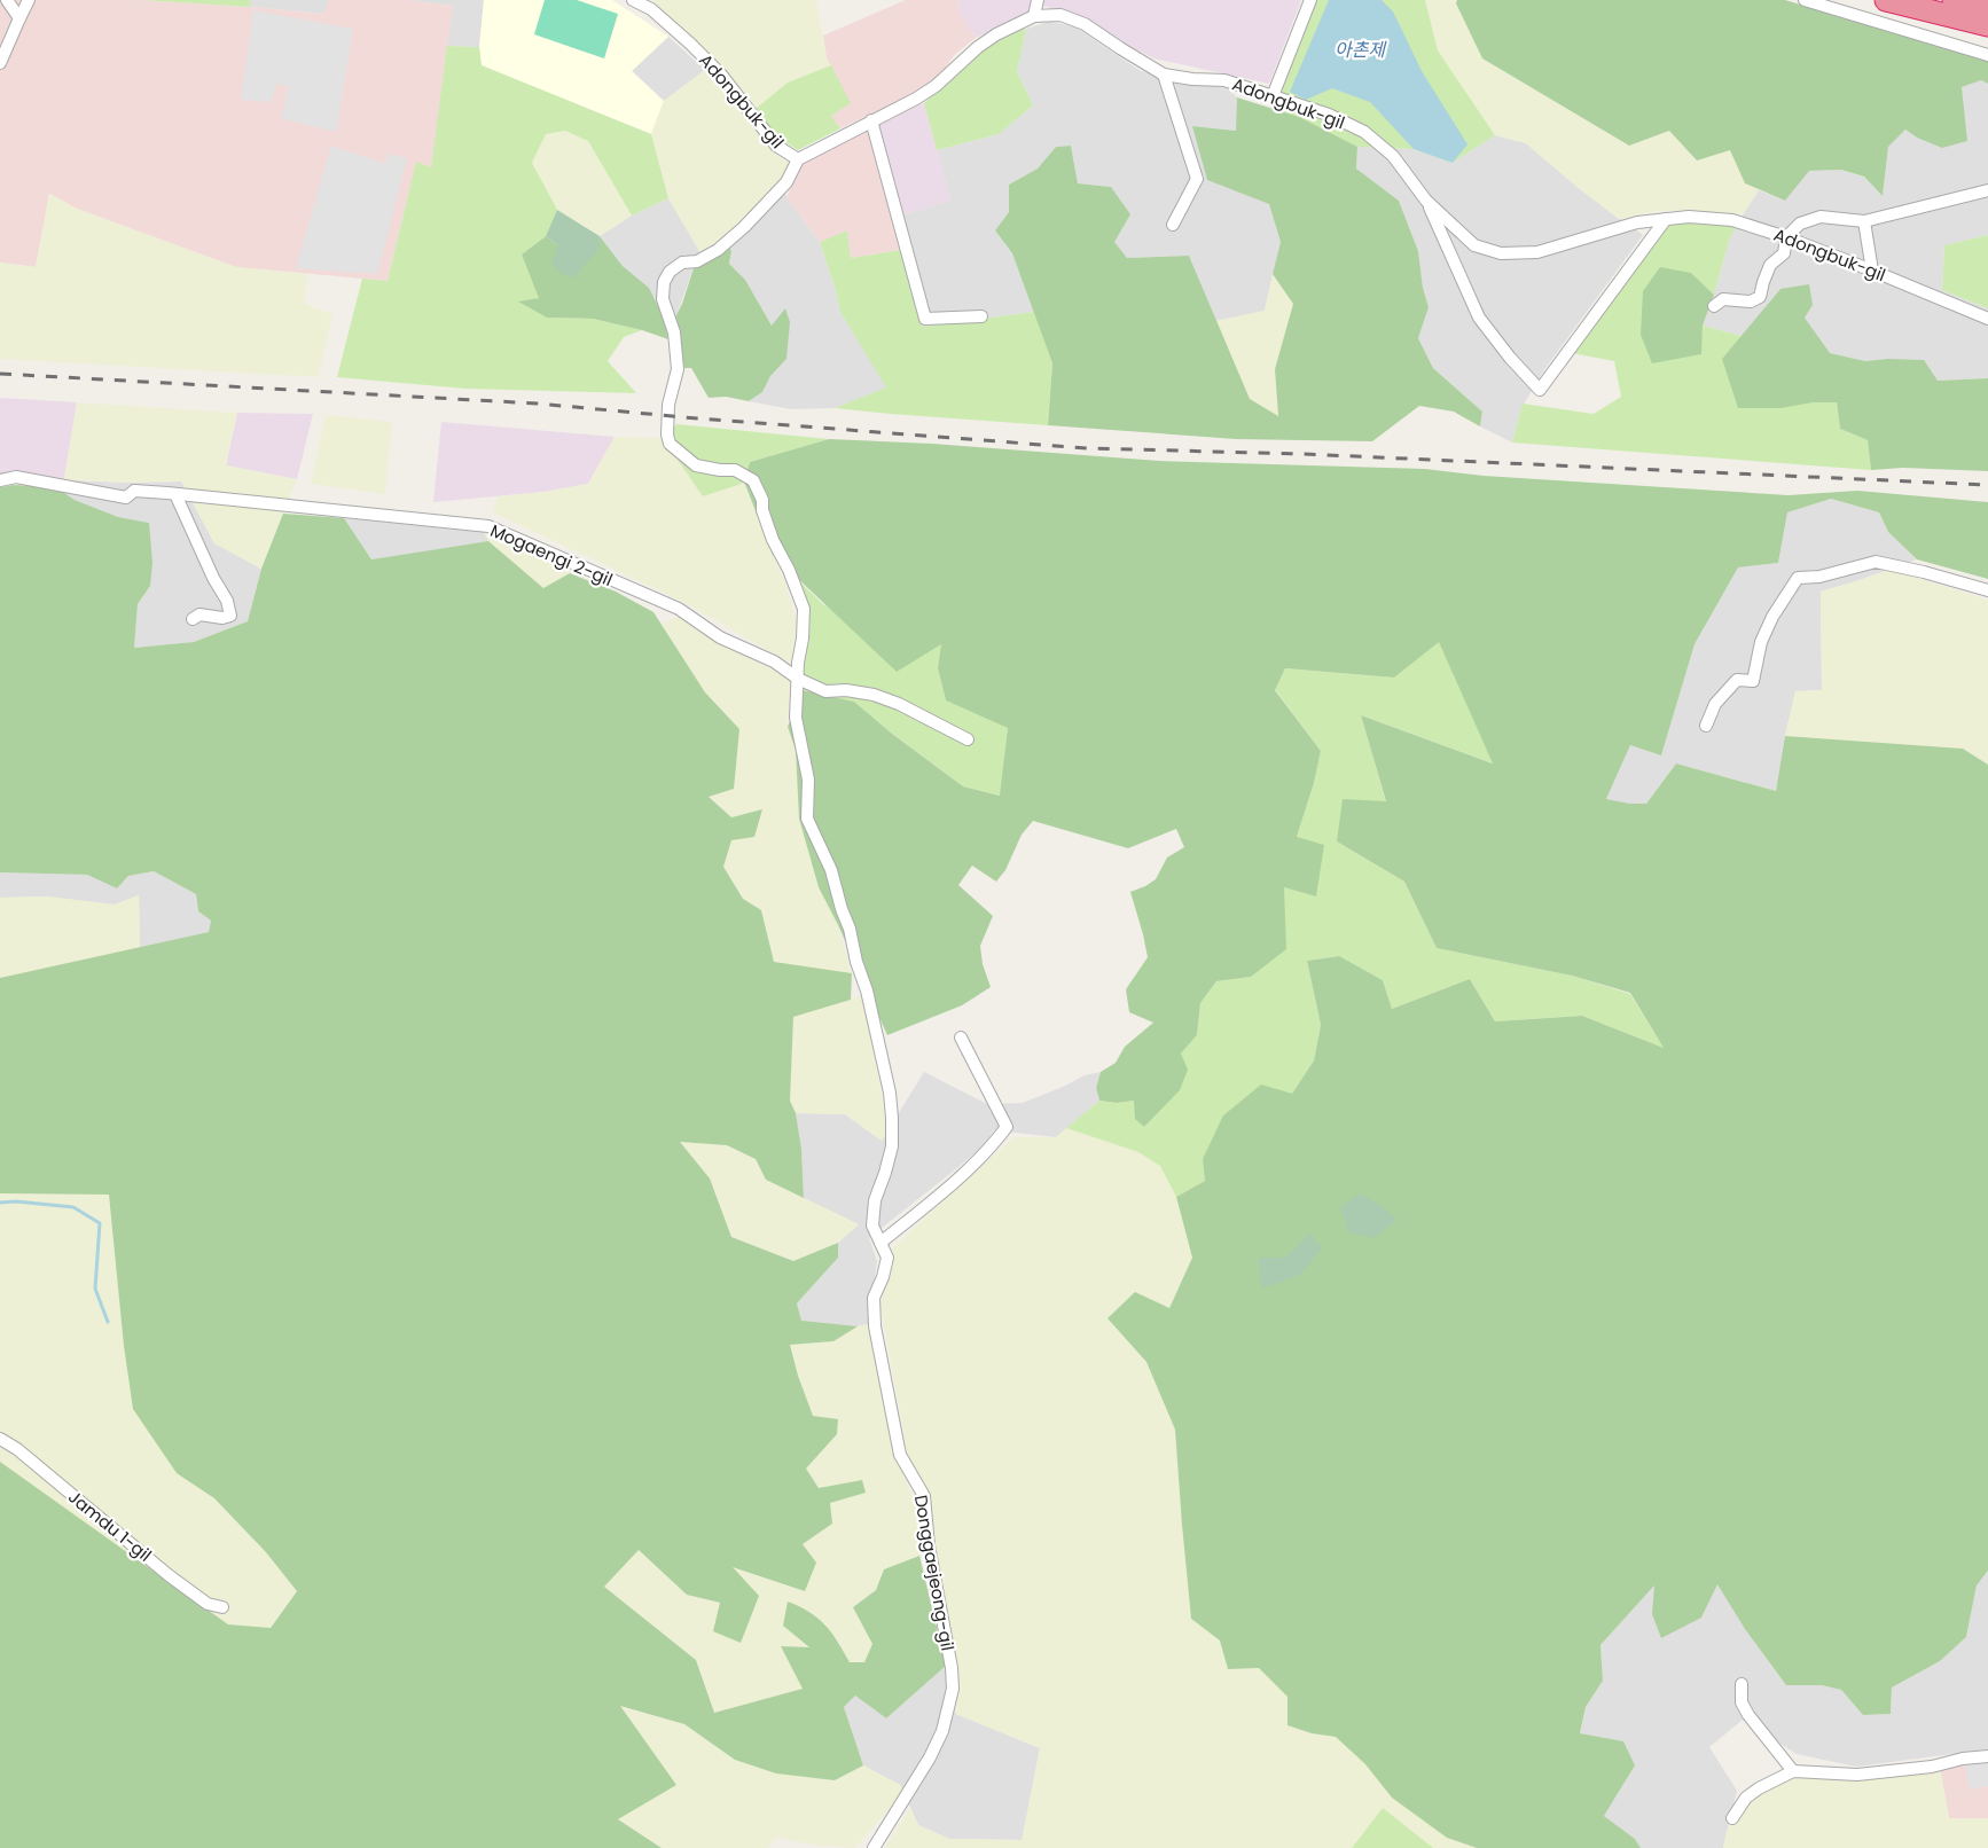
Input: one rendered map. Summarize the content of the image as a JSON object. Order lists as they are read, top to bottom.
{
  "streets": {
    "street": [
      "Adongbuk-gil",
      "Mogaengi 2-gil",
      "Jamdu 1-gil",
      "Donggaejeong-gil"
    ]
  },
  "crossings": [
    ["Adongbuk-gil", "Mogaengi 2-gil"],
    ["Adongbuk-gil", "Donggaejeong-gil"],
    ["Mogaengi 2-gil", "Donggaejeong-gil"]
  ],
  "water": ["아촌제"]
}
